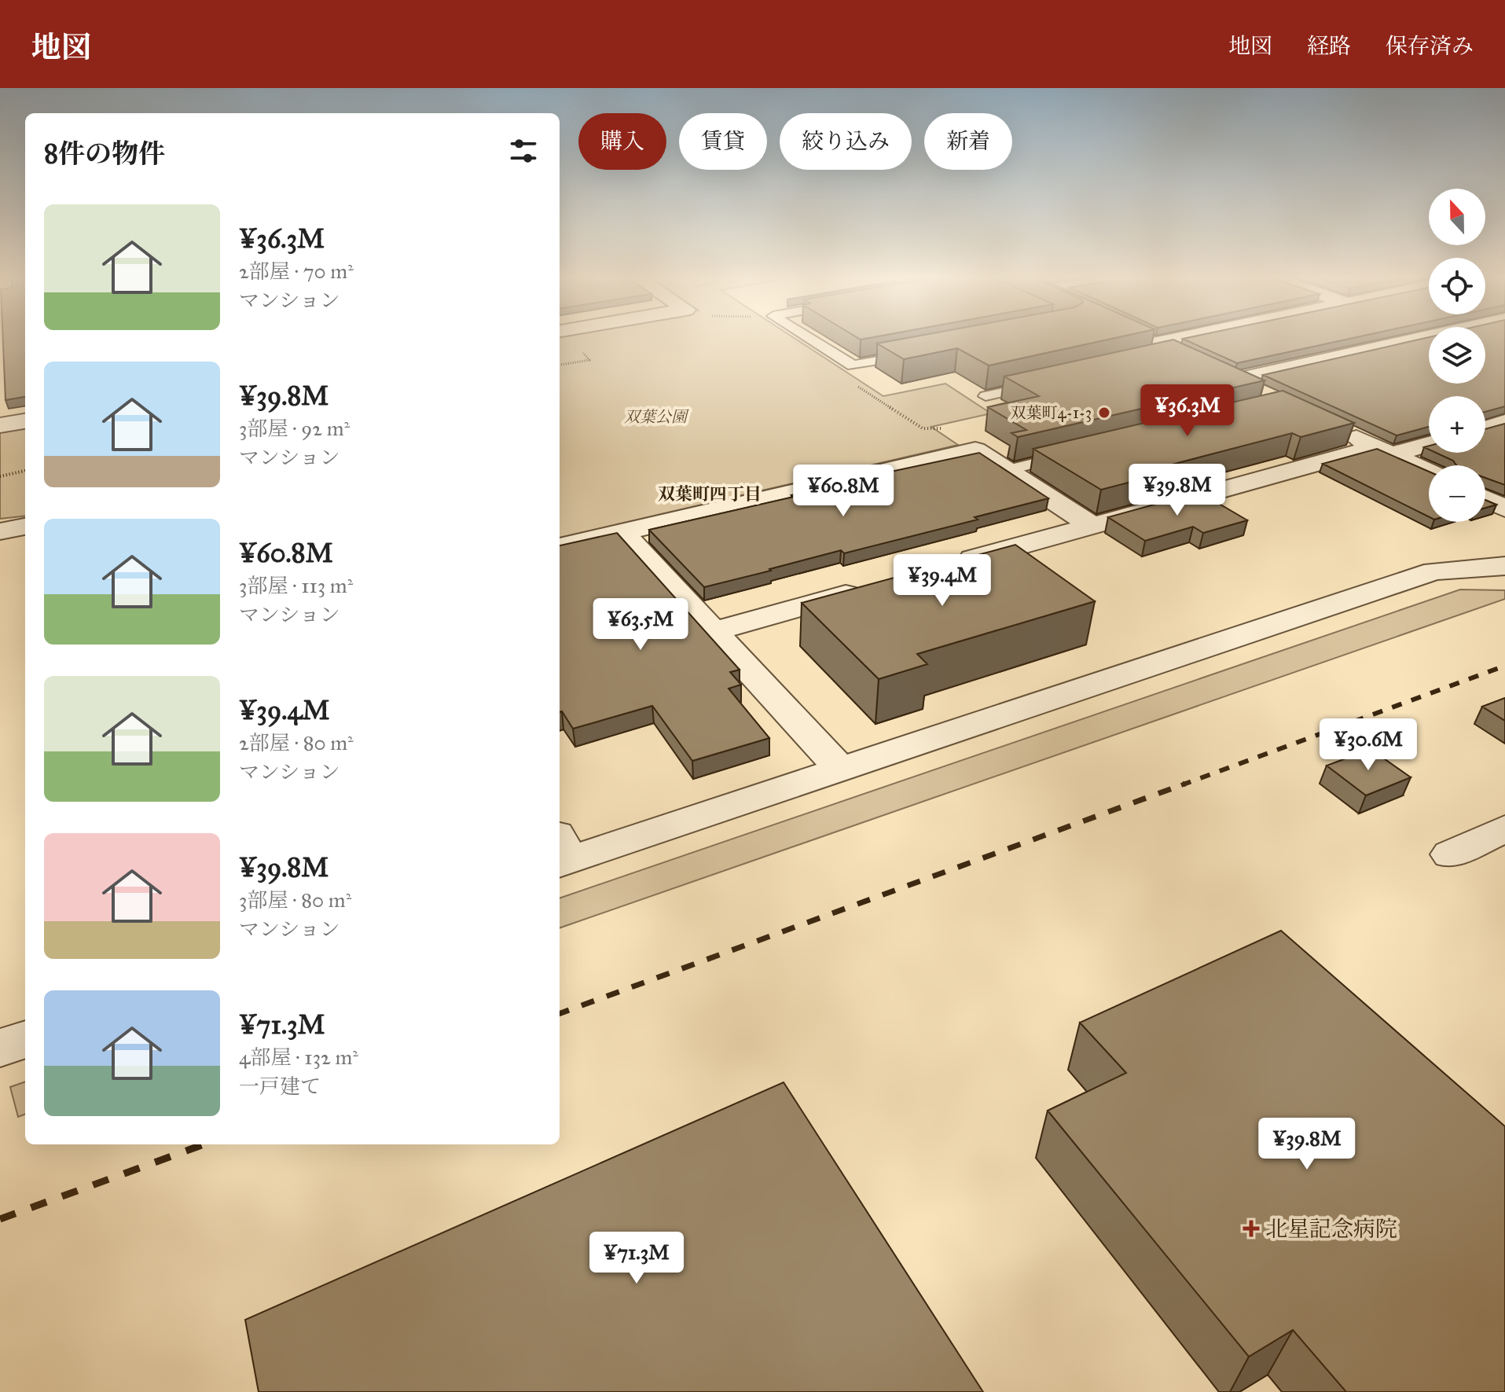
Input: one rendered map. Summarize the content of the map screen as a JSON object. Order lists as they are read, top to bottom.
{
  "districts": ["双葉町四丁目"],
  "parks": ["双葉公園"],
  "places": {
    "other": ["双葉町4-1-3"],
    "health": ["北星記念病院"]
  },
  "north": "top",
  "page": {
    "header": "地図",
    "nav": ["地図", "経路", "保存済み"],
    "chip": [
      "購入",
      "賃貸",
      "絞り込み",
      "新着"
    ],
    "heading": "8件の物件",
    "map_buttons": ["+", "−"],
    "list": [
      {
        "name": "¥36.3M",
        "note": "2部屋 · 70 m² · マンション"
      },
      {
        "name": "¥39.8M",
        "note": "3部屋 · 92 m² · マンション"
      },
      {
        "name": "¥60.8M",
        "note": "3部屋 · 113 m² · マンション"
      },
      {
        "name": "¥39.4M",
        "note": "2部屋 · 80 m² · マンション"
      },
      {
        "name": "¥39.8M",
        "note": "3部屋 · 80 m² · マンション"
      },
      {
        "name": "¥71.3M",
        "note": "4部屋 · 132 m² · 一戸建て"
      }
    ],
    "price": [
      "¥36.3M",
      "¥39.8M",
      "¥60.8M",
      "¥39.4M",
      "¥63.5M",
      "¥30.6M",
      "¥39.8M",
      "¥71.3M"
    ]
  }
}
